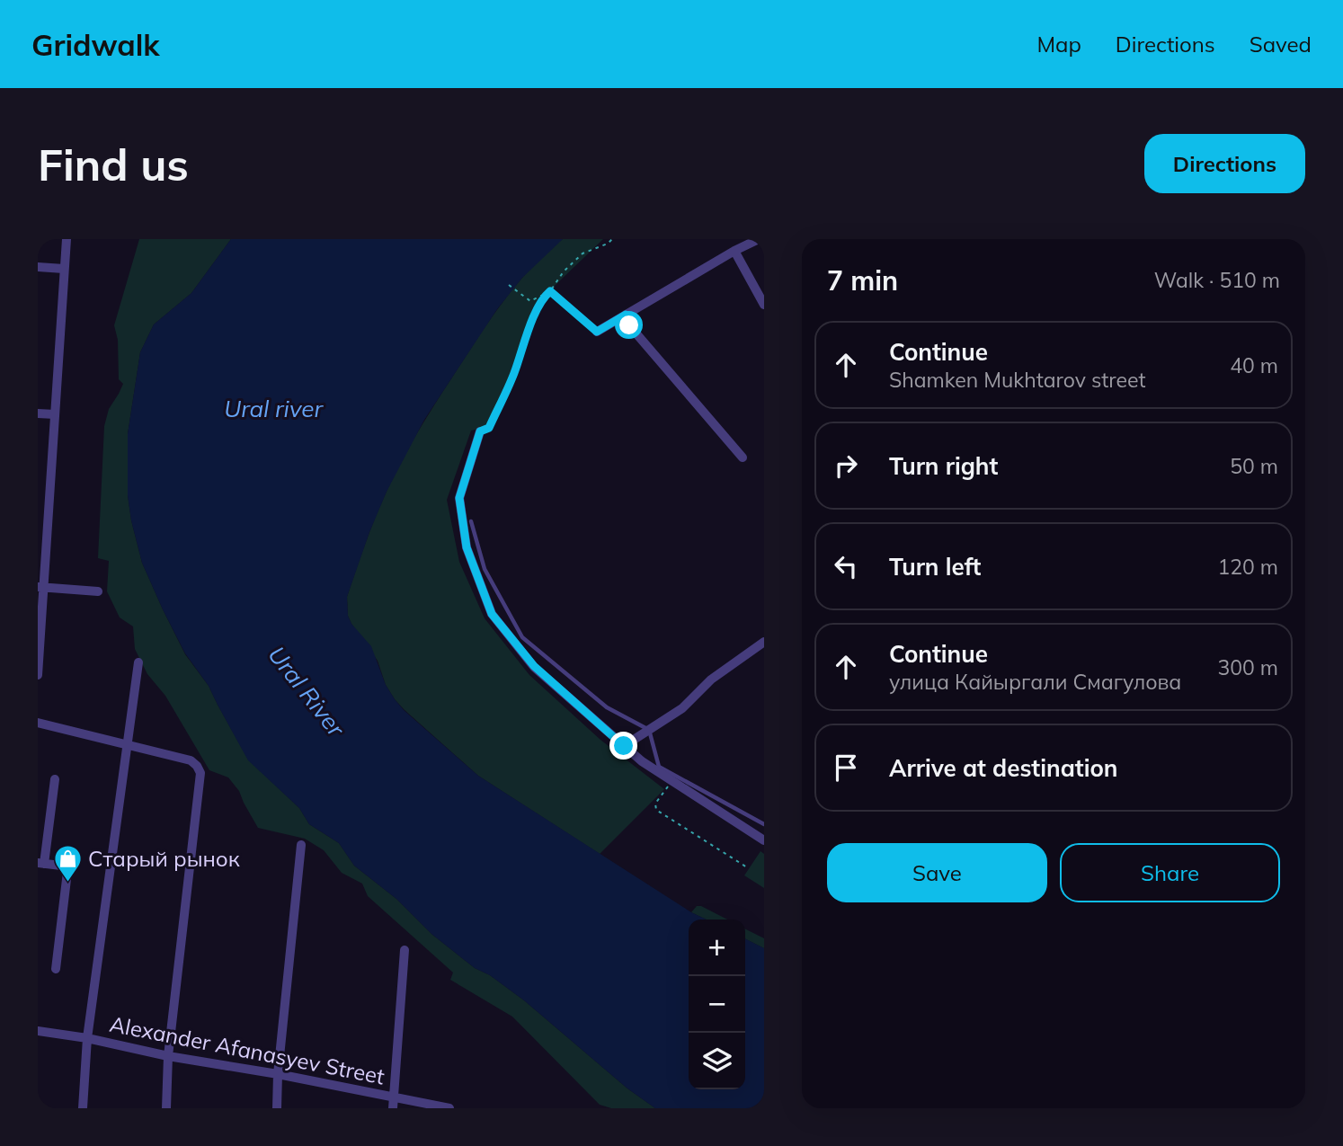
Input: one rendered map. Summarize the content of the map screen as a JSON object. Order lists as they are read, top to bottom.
{
  "streets": {
    "street": ["Alexander Afanasyev Street"]
  },
  "water": ["Ural river", "Ural River"],
  "places": {
    "shop": ["Старый рынок"]
  },
  "page": {
    "header": "Gridwalk",
    "nav": ["Map", "Directions", "Saved"],
    "buttons": [
      "Directions",
      ["Save", "Share"]
    ],
    "title": "Find us",
    "heading": ["7 min", "Walk · 510 m"],
    "list": [
      ["Continue", "Shamken Mukhtarov street", "40 m"],
      ["Turn right", "50 m"],
      ["Turn left", "120 m"],
      ["Continue", "улица Кайыргали Смагулова", "300 m"],
      "Arrive at destination"
    ],
    "map_buttons": ["+", "−"]
  }
}
